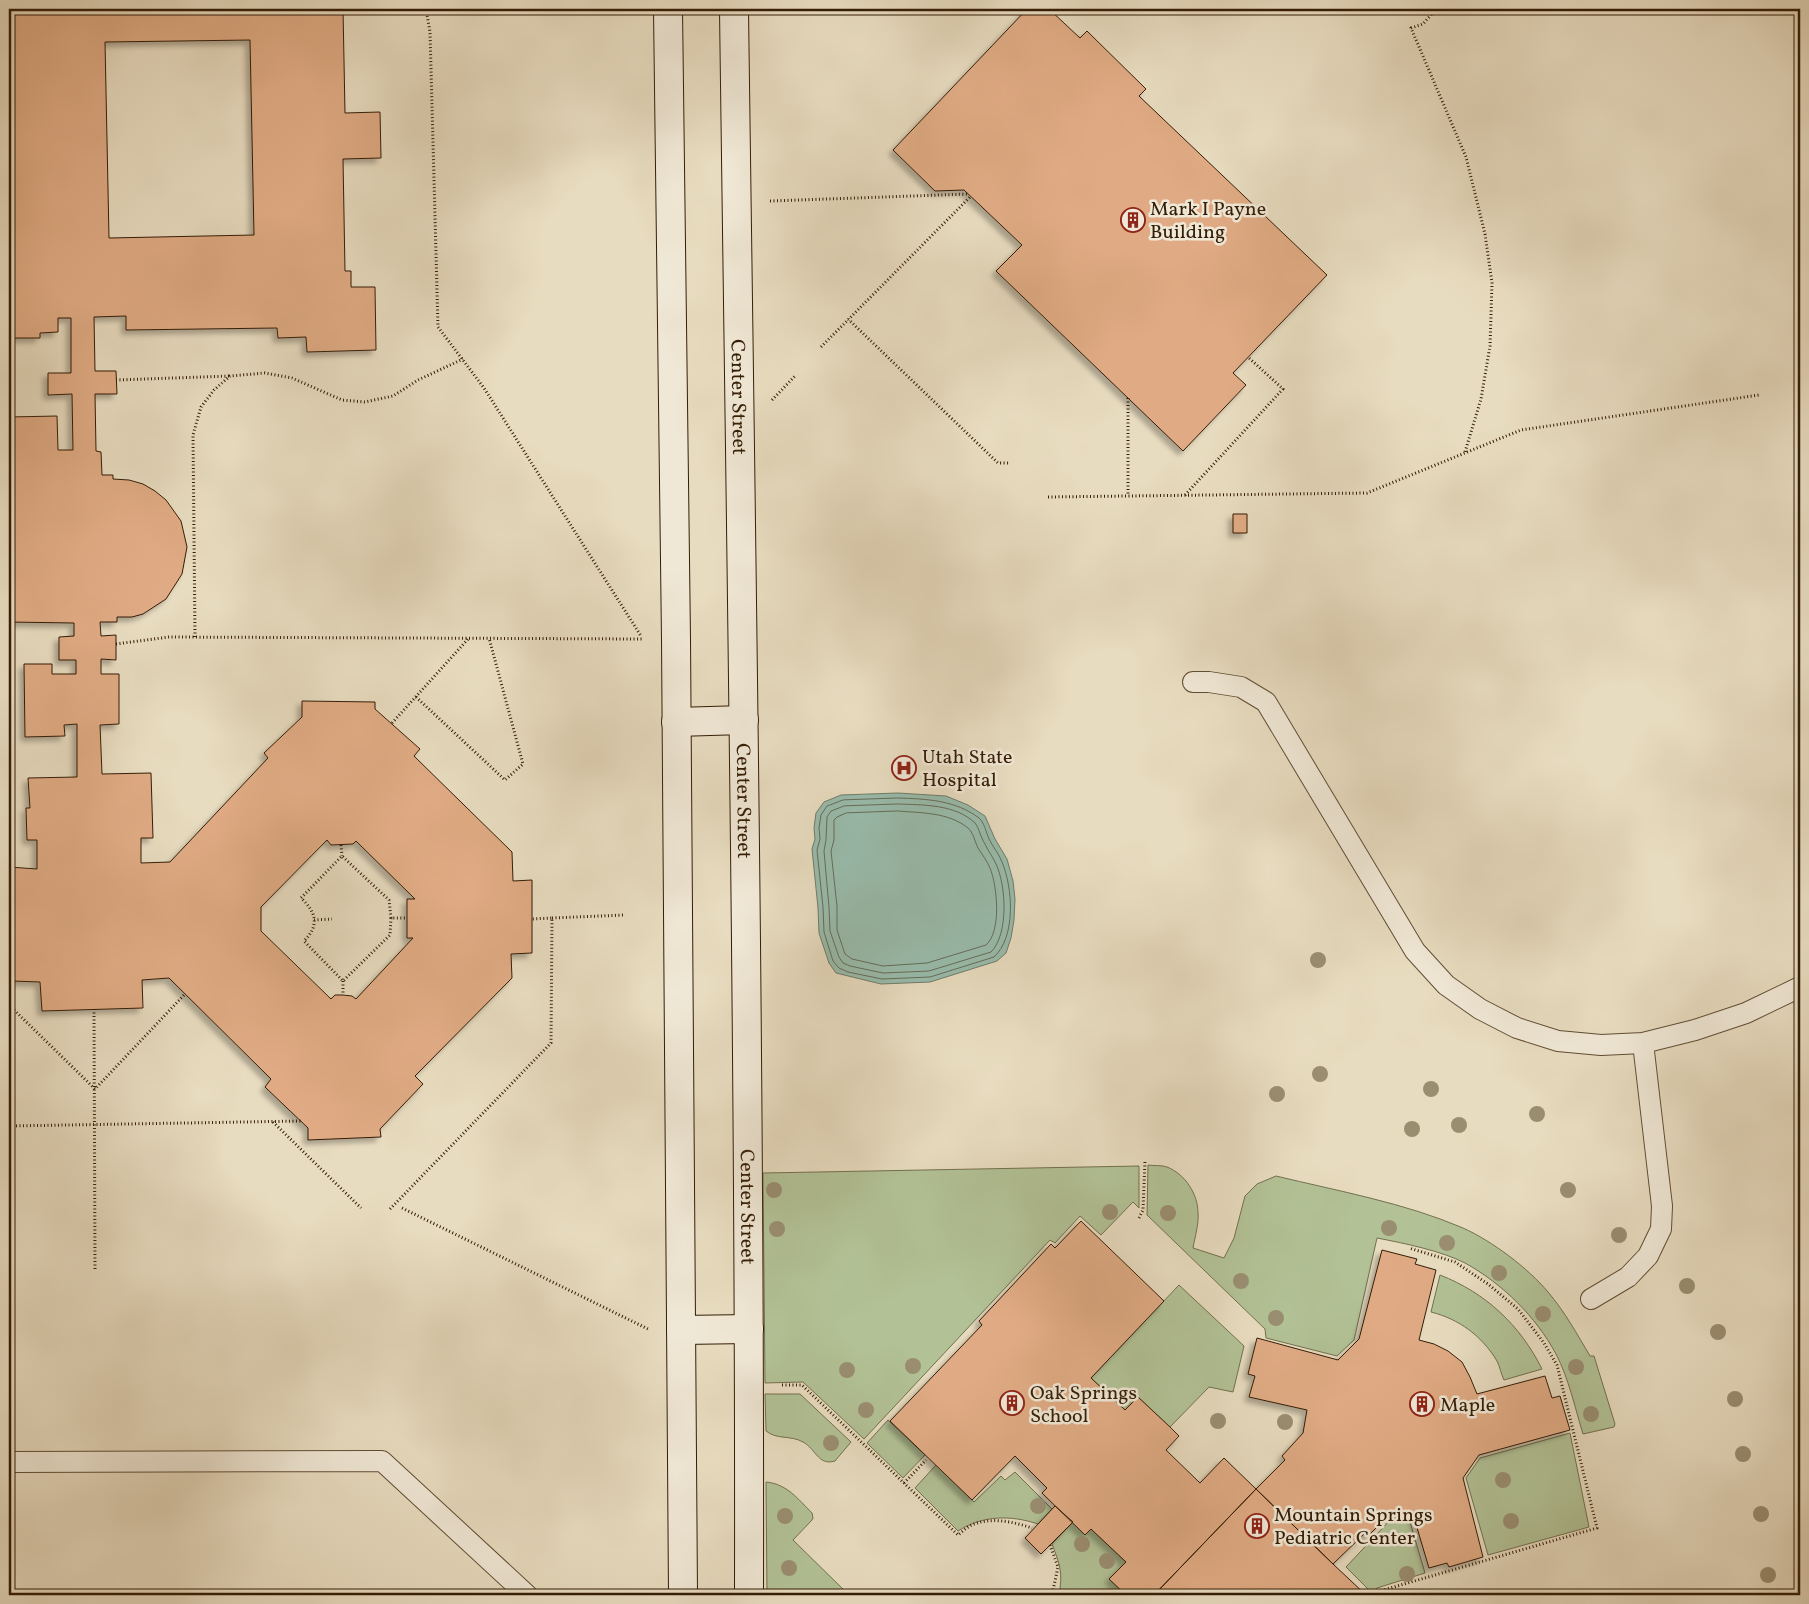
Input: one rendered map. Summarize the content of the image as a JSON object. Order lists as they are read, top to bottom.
{
  "streets": {
    "street": ["Center Street"]
  },
  "places": {
    "building": [
      "Mark I Payne Building",
      "Oak Springs School",
      "Maple",
      "Mountain Springs Pediatric Center"
    ],
    "hospital": ["Utah State Hospital"]
  }
}
